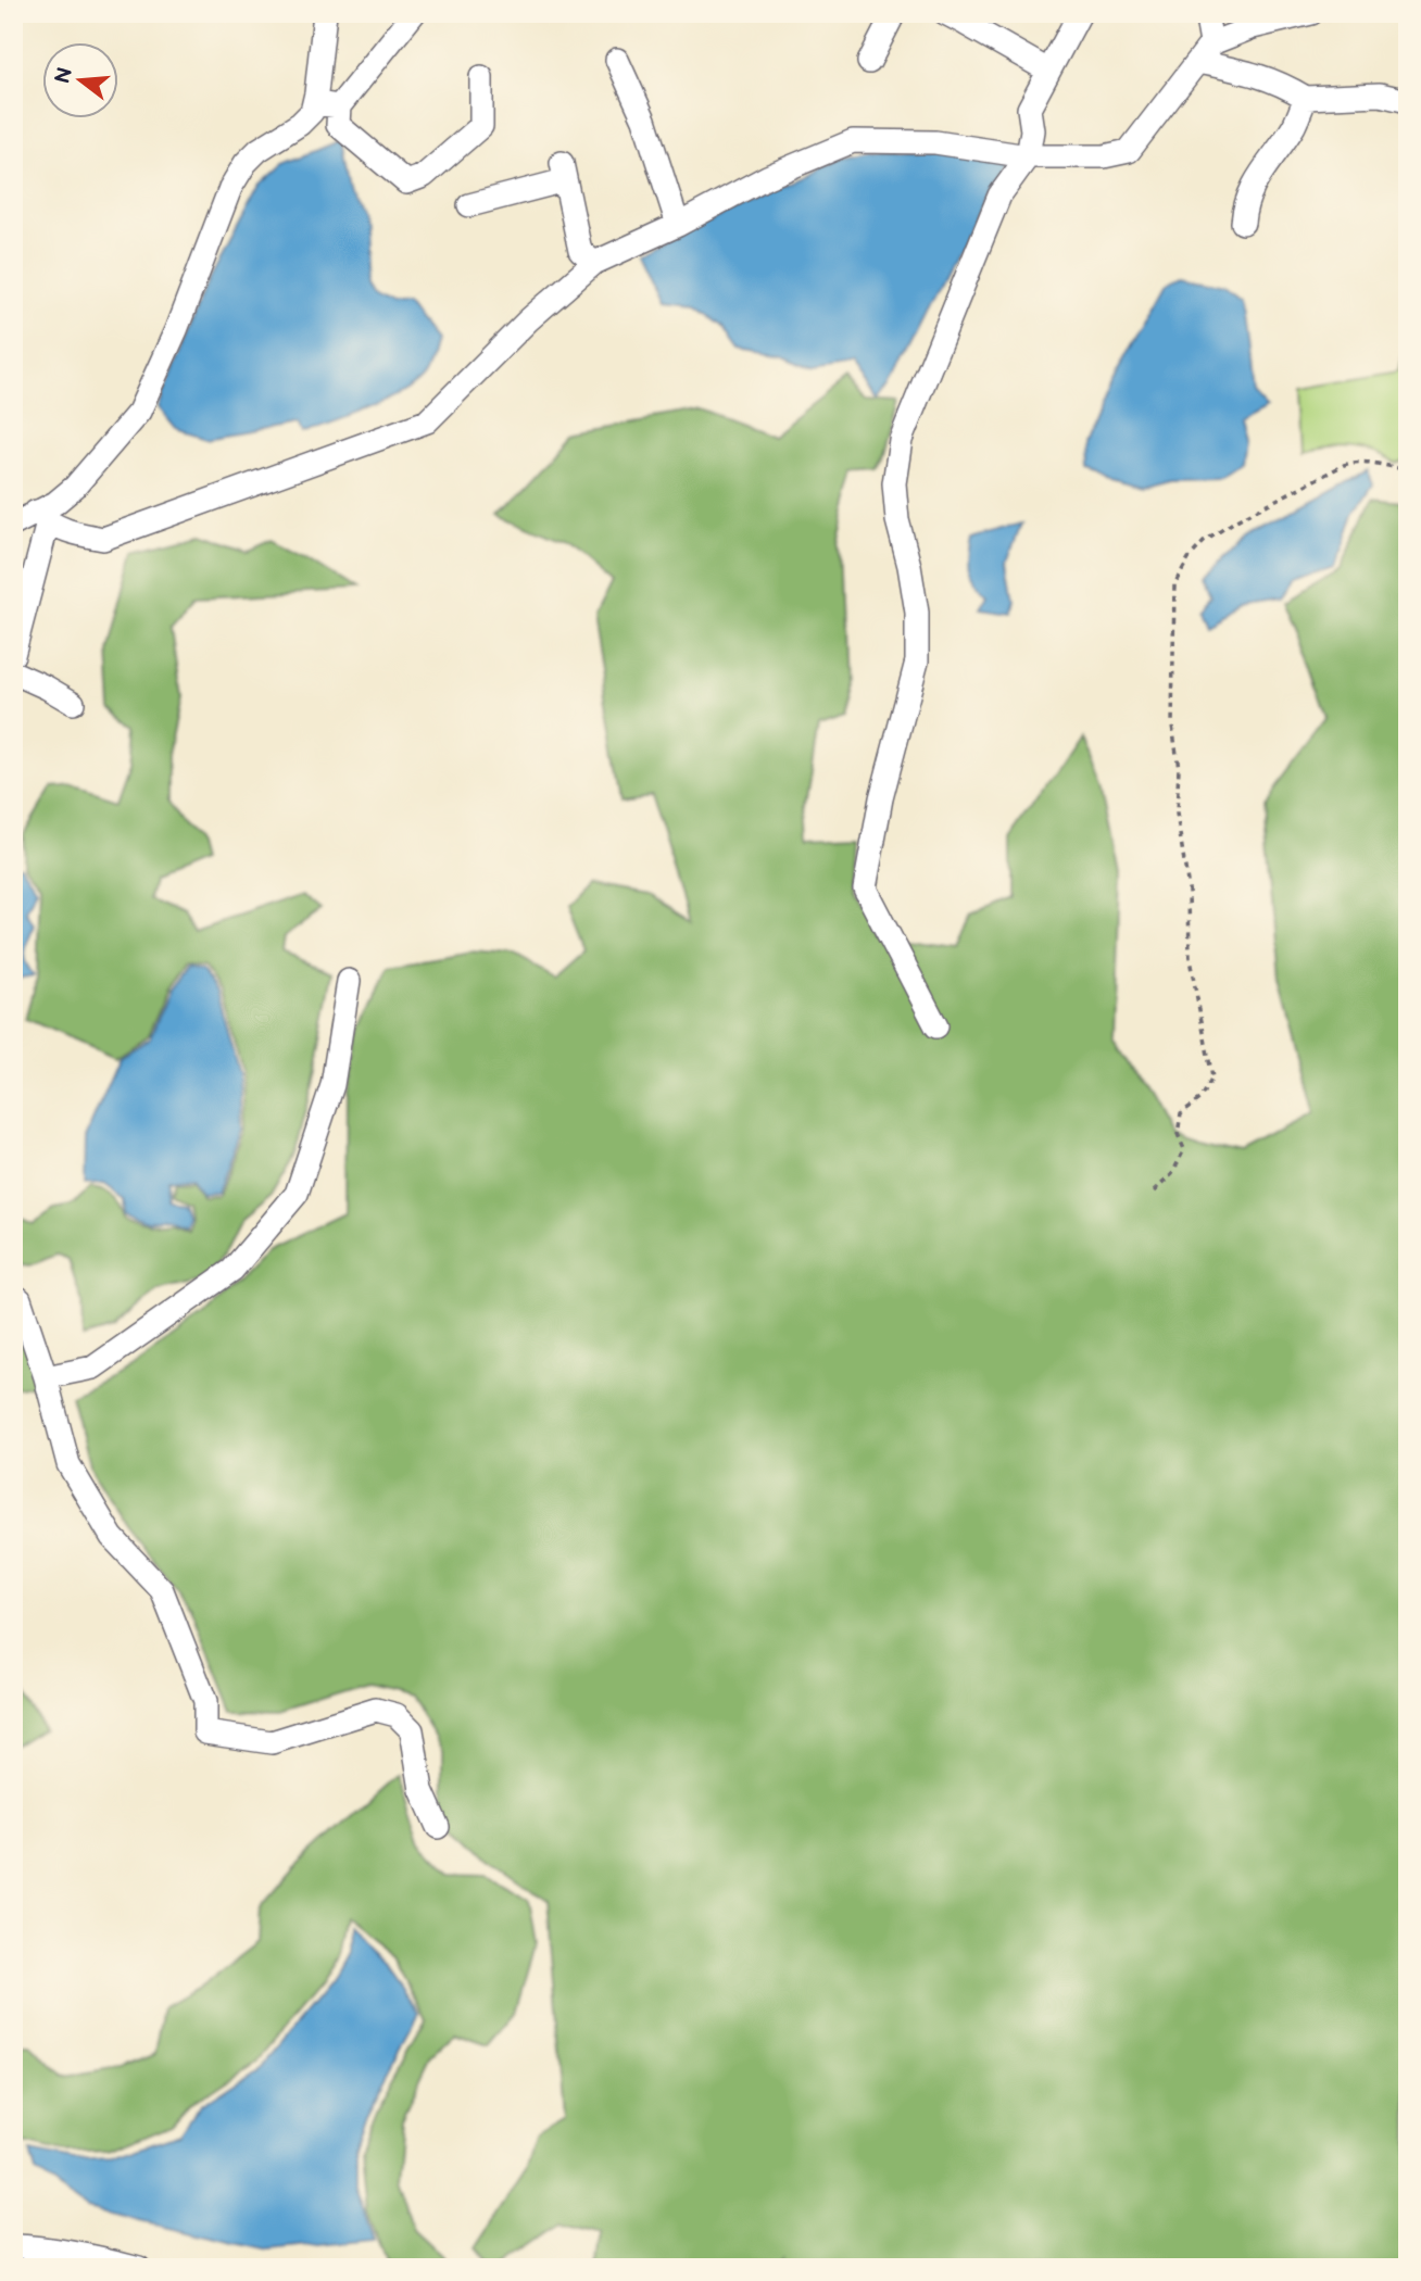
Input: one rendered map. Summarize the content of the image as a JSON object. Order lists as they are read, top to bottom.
{
  "north": "left"
}
